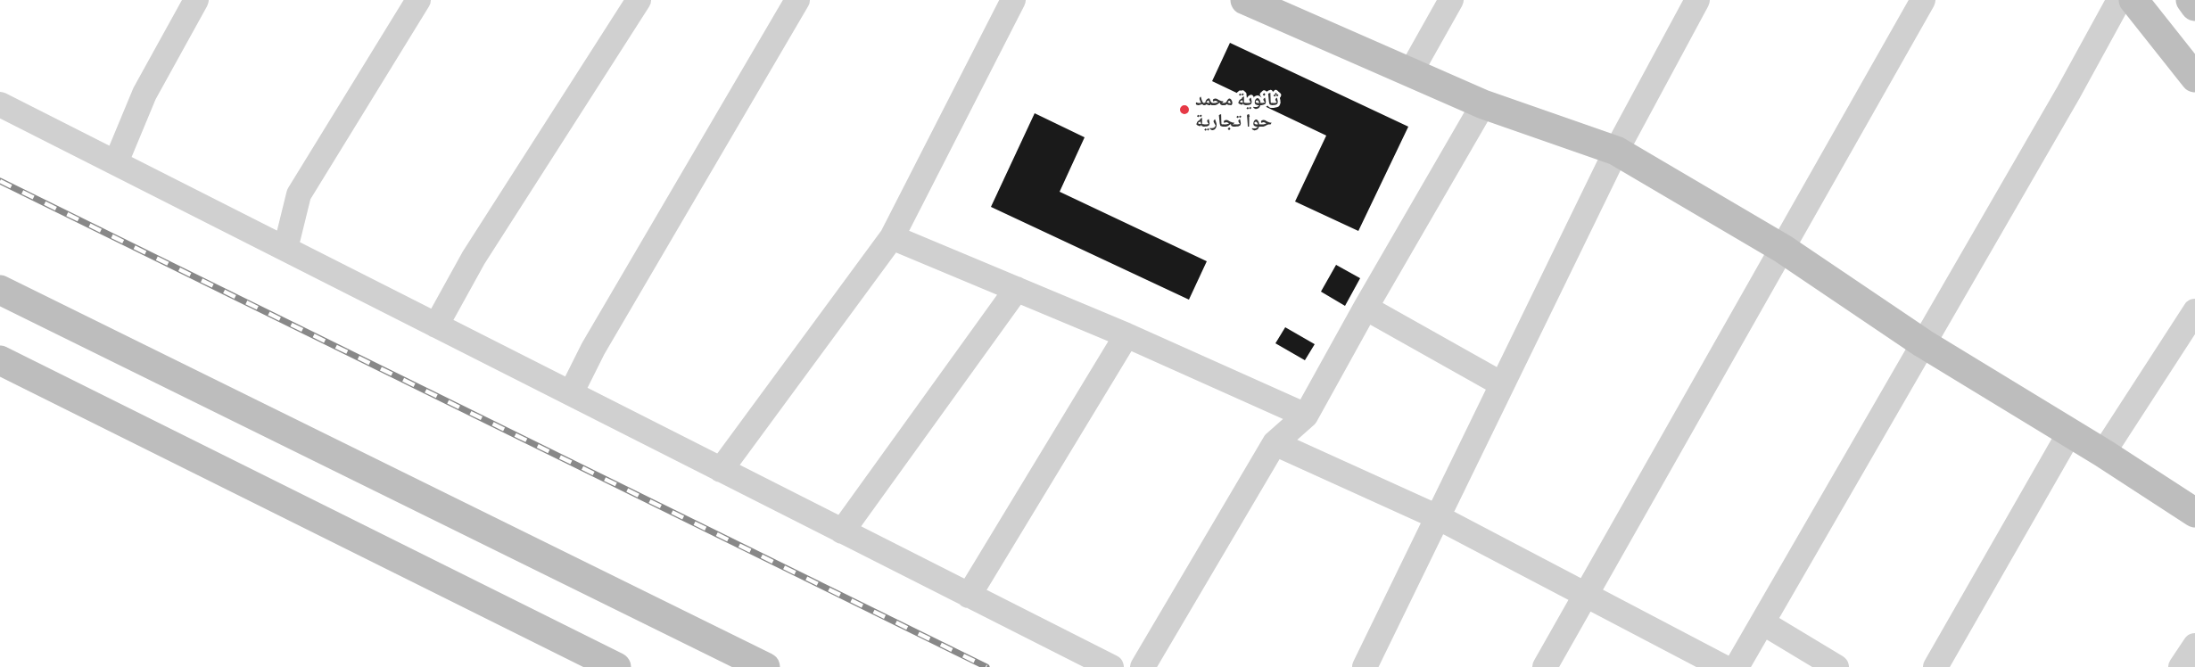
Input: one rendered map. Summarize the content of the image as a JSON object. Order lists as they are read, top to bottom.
{
  "places": ["ثانوية محمد حوا تجارية"]
}
